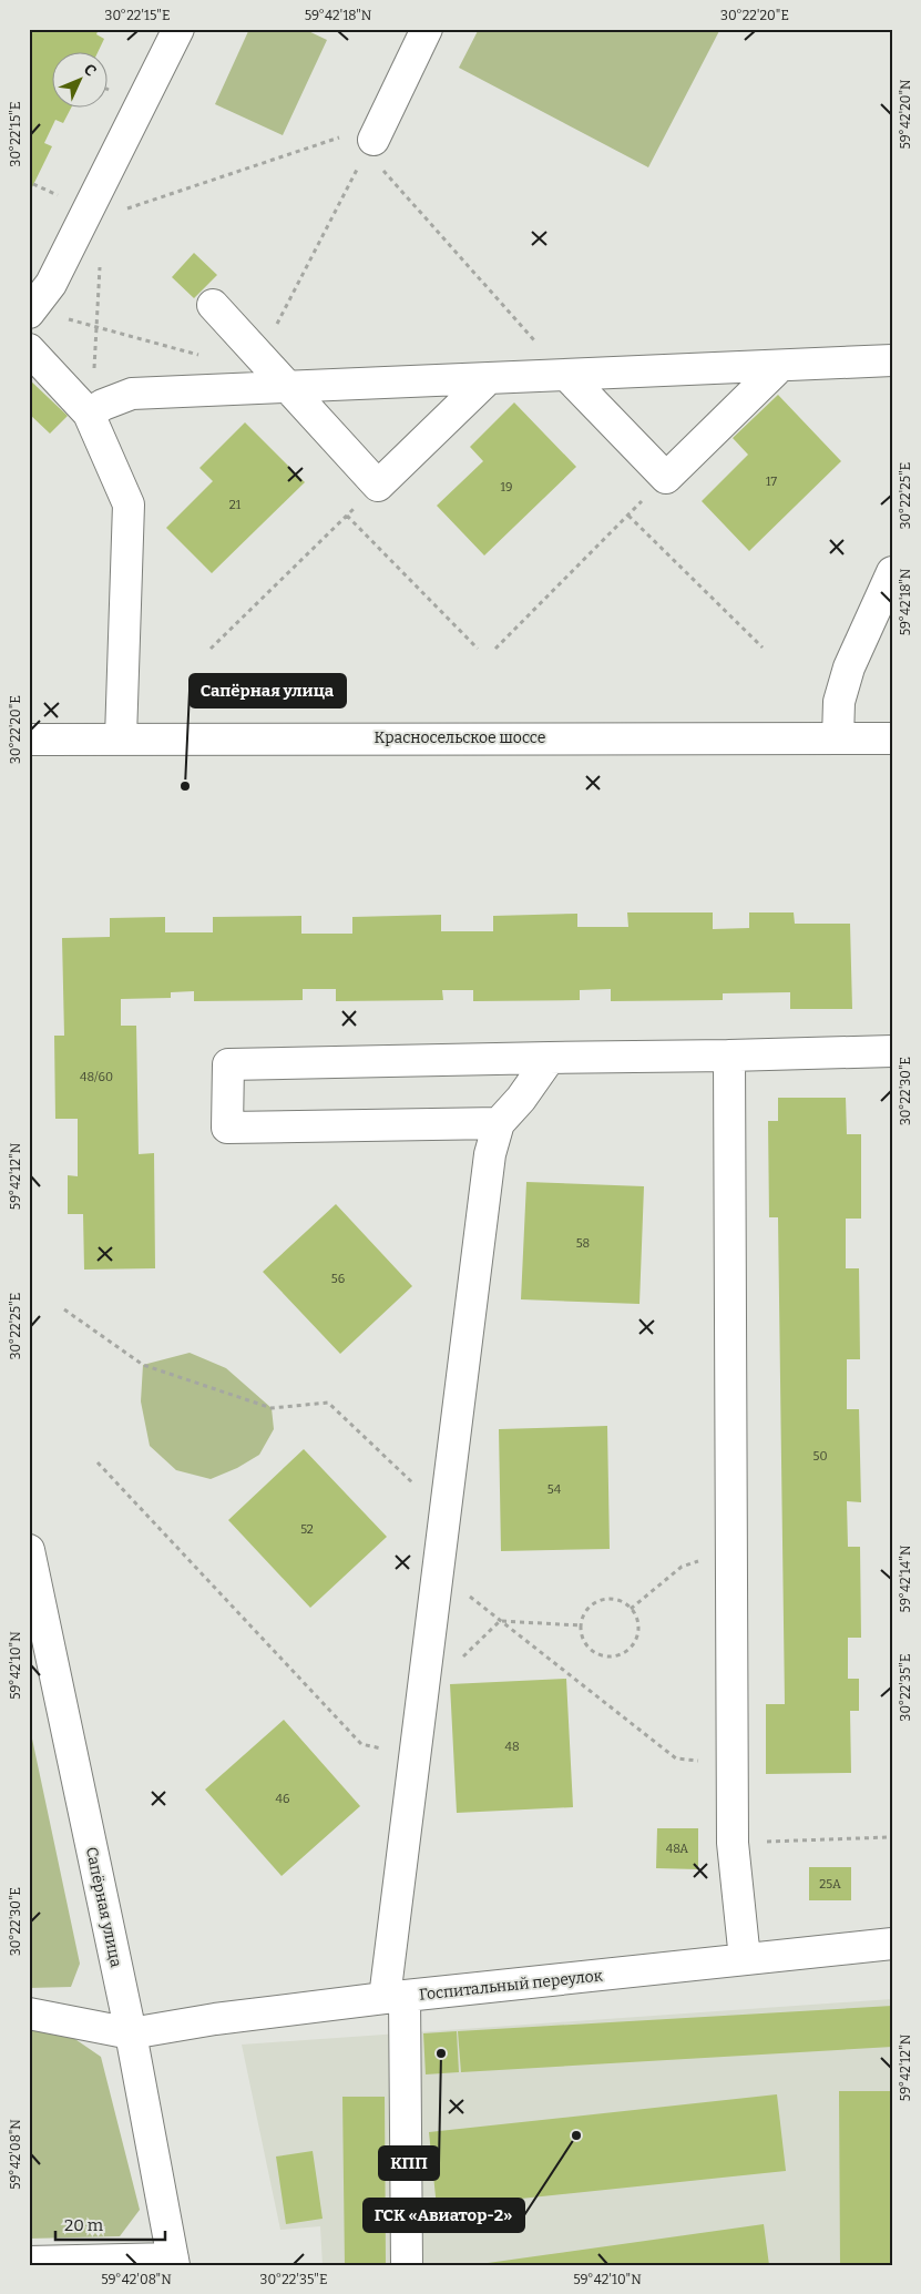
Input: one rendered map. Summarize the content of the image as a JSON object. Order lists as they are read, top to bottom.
{
  "streets": {
    "street": ["Красносельское шоссе", "Сапёрная улица", "Госпитальный переулок"]
  },
  "crossings": [
    ["Сапёрная улица", "Госпитальный переулок"]
  ],
  "places": ["Сапёрная улица", "КПП", "ГСК «Авиатор-2»"],
  "house_numbers": [
    "17",
    "19",
    "21",
    "48/60",
    "58",
    "56",
    "50",
    "54",
    "52",
    "48",
    "46",
    "48А",
    "25А"
  ],
  "scale_bar": "20 m",
  "north": "top right",
  "coordinates": [
    "30°22'15\"E",
    "59°42'18\"N",
    "30°22'20\"E",
    "59°42'20\"N",
    "30°22'25\"E",
    "30°22'30\"E",
    "59°42'12\"N",
    "59°42'14\"N",
    "59°42'10\"N",
    "30°22'35\"E",
    "59°42'08\"N"
  ]
}
